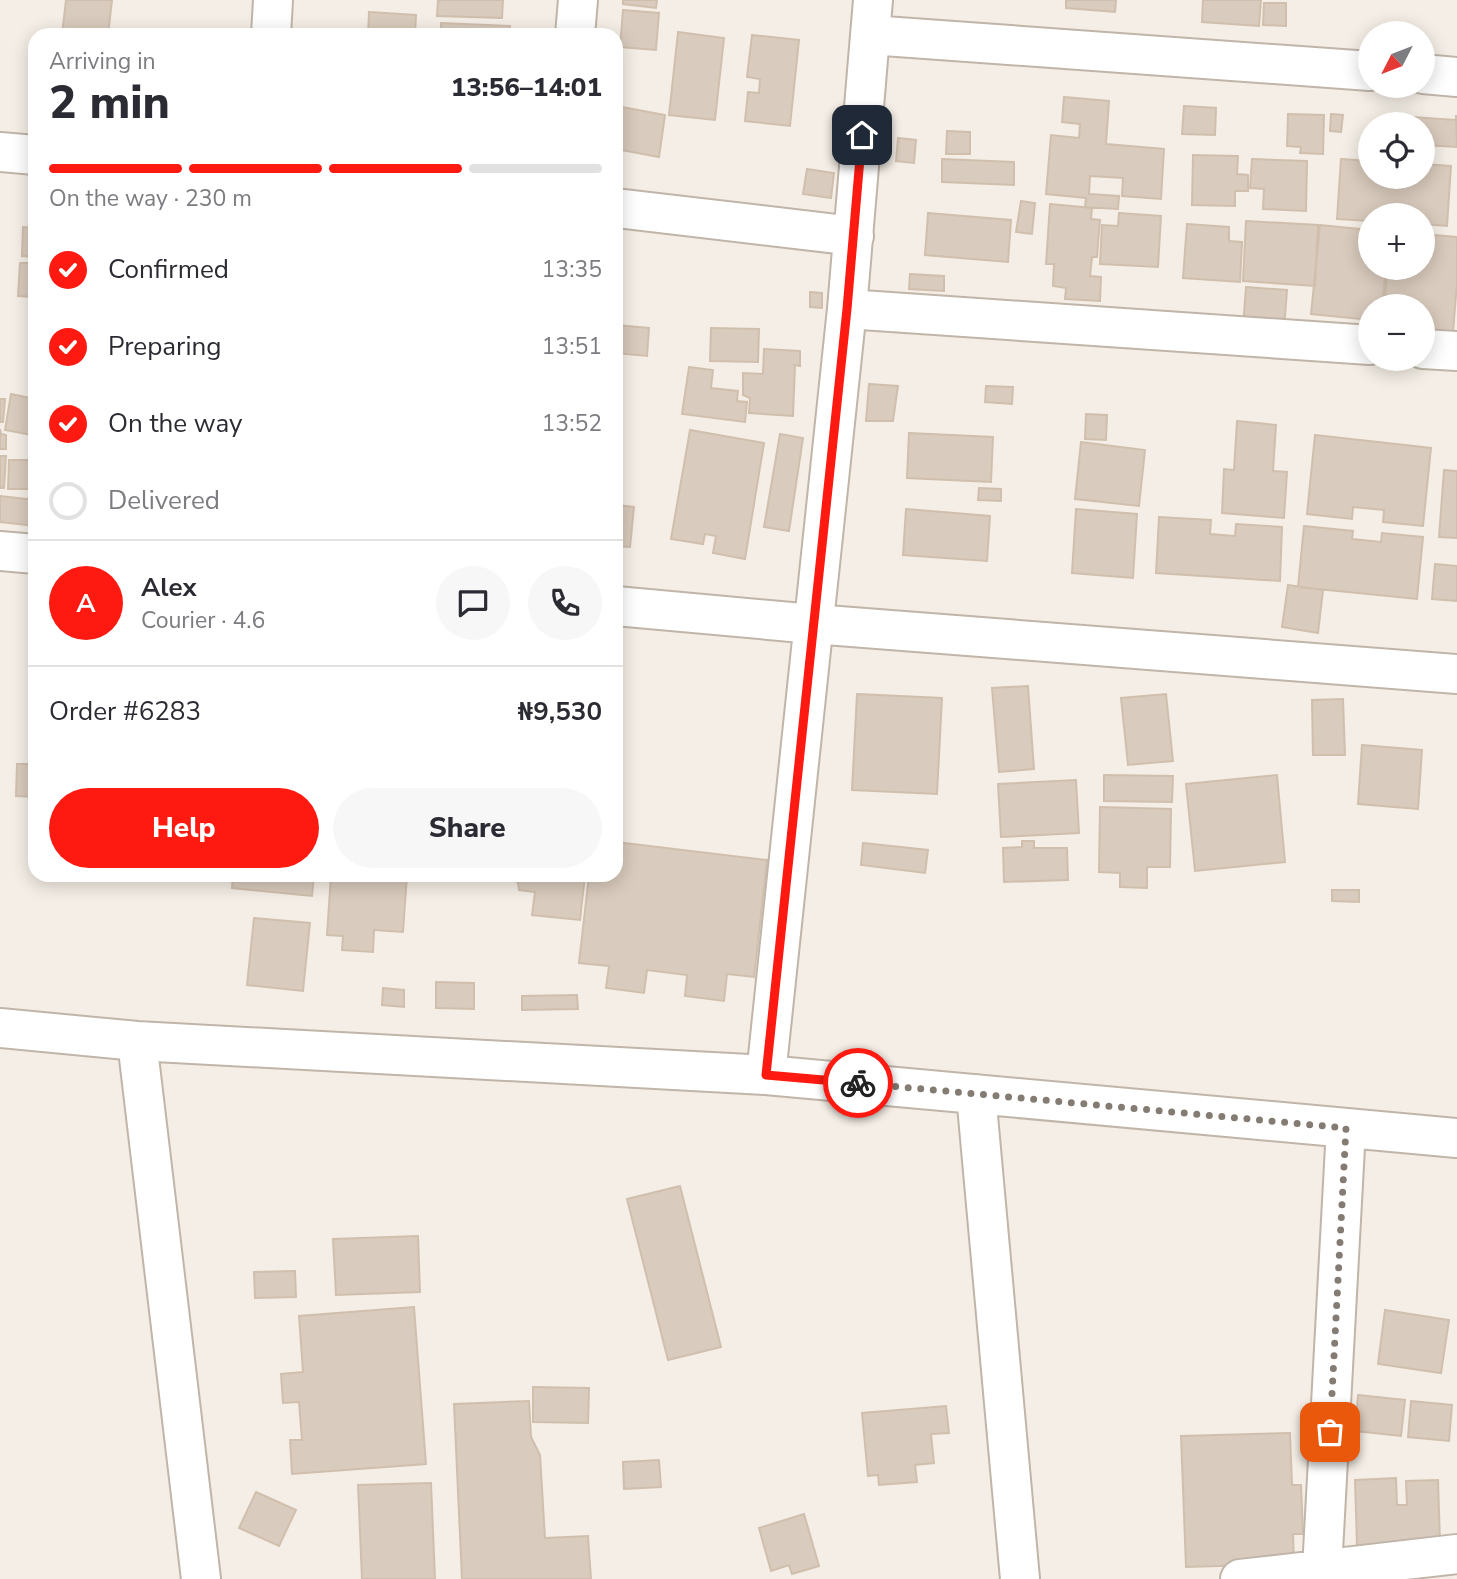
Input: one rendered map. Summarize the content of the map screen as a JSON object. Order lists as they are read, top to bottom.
{
  "north": "bottom left",
  "page": {
    "map_buttons": ["+", "−"],
    "heading": ["2 min", "Arriving in", "13:56–14:01"],
    "panel": [
      "Alex",
      "Courier · 4.6",
      "Order #6283",
      "₦9,530"
    ],
    "bar": "On the way · 230 m",
    "list": [
      ["Confirmed", "13:35"],
      ["Preparing", "13:51"],
      ["On the way", "13:52"],
      "Delivered"
    ],
    "round": "A",
    "buttons": ["Help", "Share"]
  }
}
